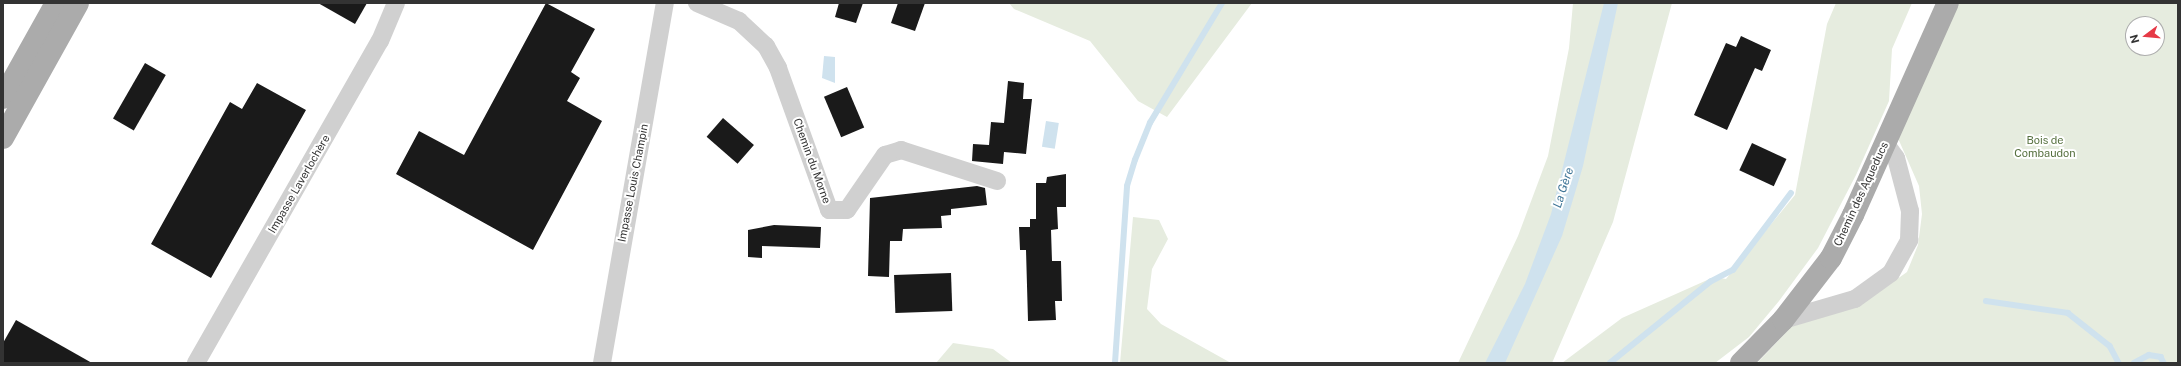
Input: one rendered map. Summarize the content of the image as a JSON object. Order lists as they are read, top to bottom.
{
  "streets": {
    "main road": ["Chemin des Aqueducs"],
    "street": ["Chemin du Morne", "Impasse Louis Champin", "Impasse Laverlochère"]
  },
  "water": ["La Gère"],
  "parks": ["Bois de Combaudon"],
  "north": "left"
}
